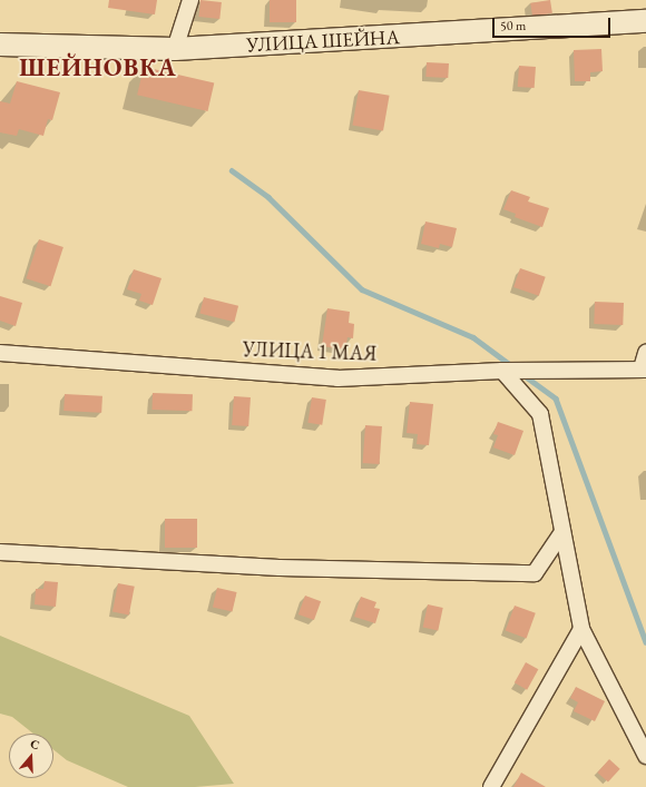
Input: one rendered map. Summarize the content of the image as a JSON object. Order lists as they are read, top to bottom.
{
  "streets": {
    "street": ["УЛИЦА ШЕЙНА", "УЛИЦА 1 МАЯ"]
  },
  "districts": ["ШЕЙНОВКА"],
  "scale_bar": "50 m",
  "north": "top"
}
